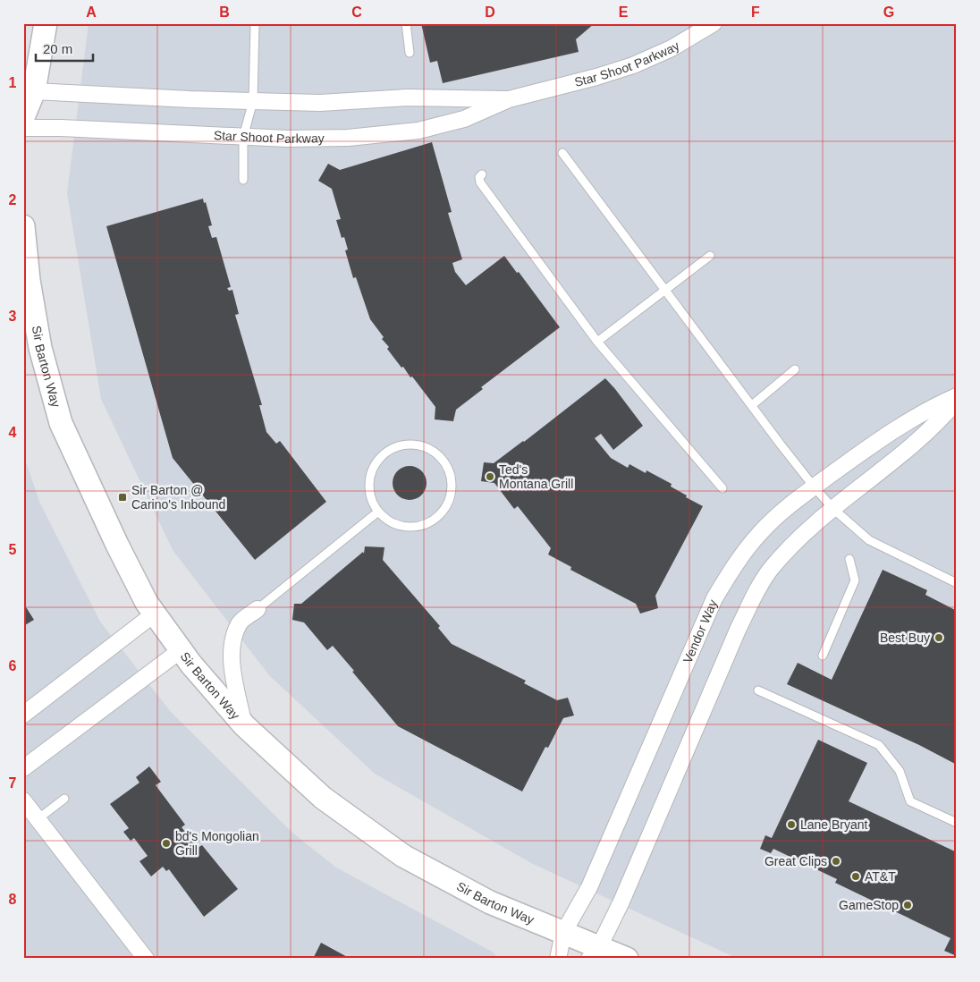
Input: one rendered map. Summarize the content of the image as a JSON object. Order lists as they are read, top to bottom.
{
  "streets": {
    "main road": ["Sir Barton Way"],
    "street": ["Star Shoot Parkway", "Vendor Way"]
  },
  "crossings": [
    ["Sir Barton Way", "Vendor Way"]
  ],
  "places": {
    "other": [
      "Ted's Montana Grill",
      "Best Buy",
      "Lane Bryant",
      "bd's Mongolian Grill",
      "Great Clips",
      "AT&T",
      "GameStop"
    ],
    "transit": ["Sir Barton @ Carino's Inbound"]
  },
  "scale_bar": "20 m",
  "grid": {
    "columns": [
      "A",
      "B",
      "C",
      "D",
      "E",
      "F",
      "G"
    ],
    "rows": [
      "1",
      "2",
      "3",
      "4",
      "5",
      "6",
      "7",
      "8"
    ]
  }
}
